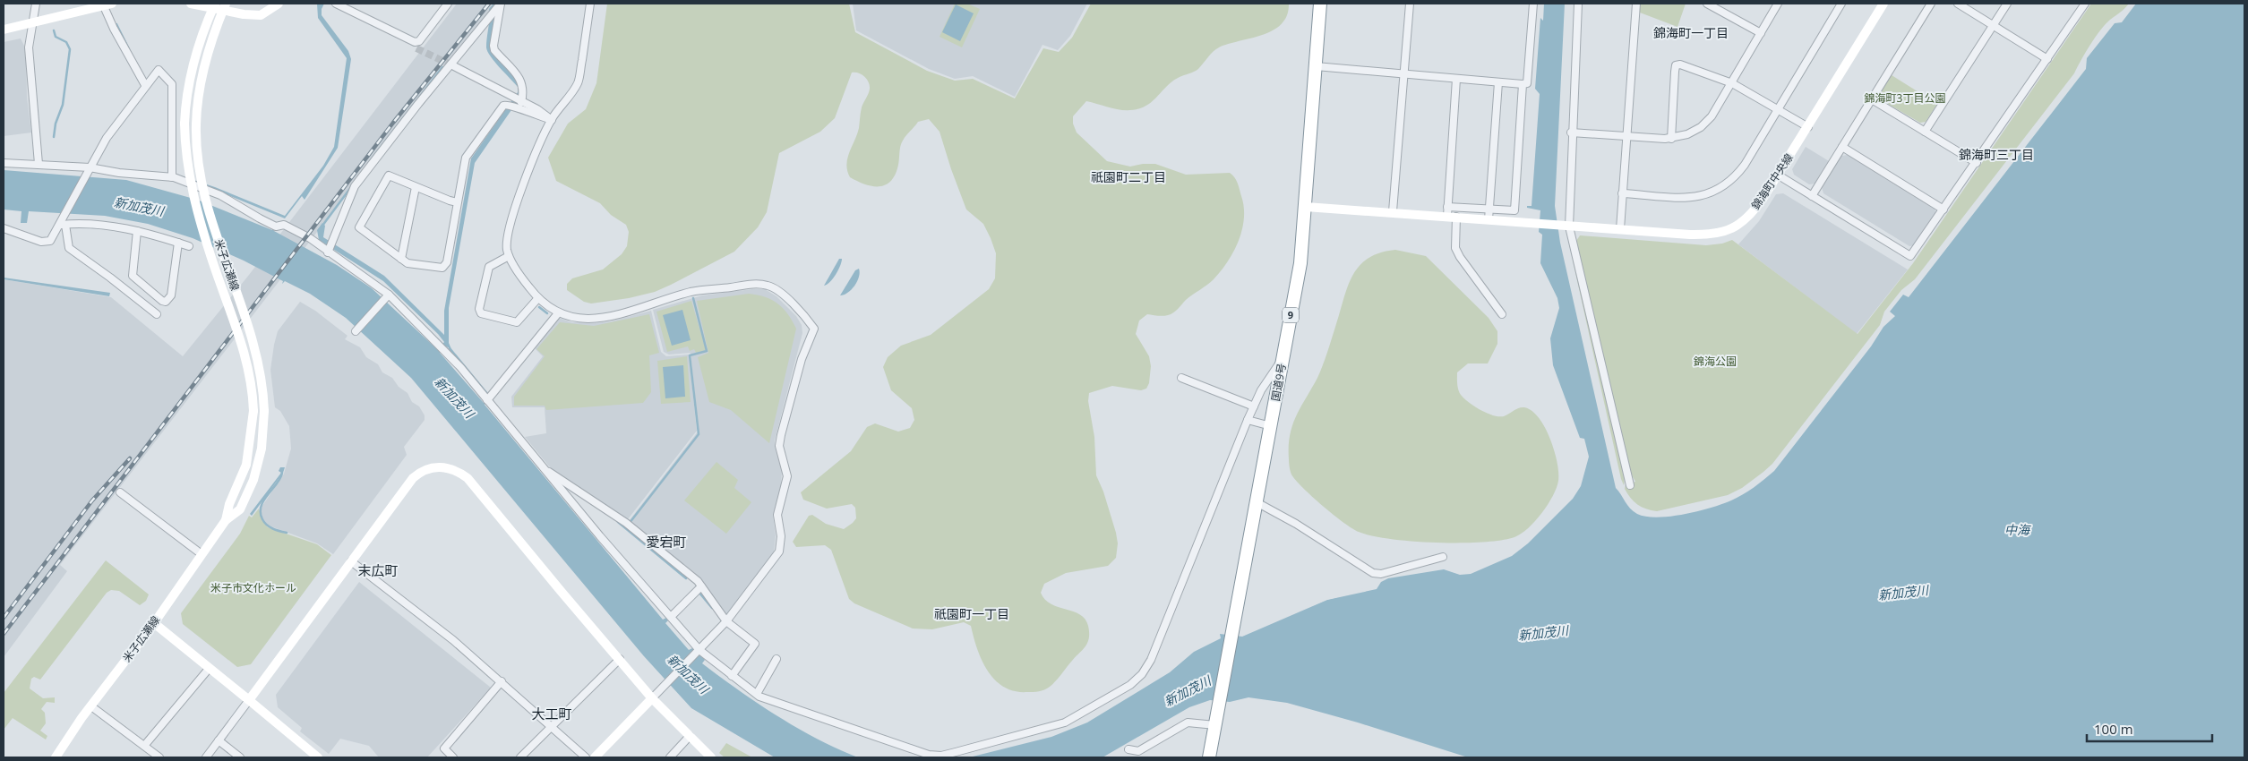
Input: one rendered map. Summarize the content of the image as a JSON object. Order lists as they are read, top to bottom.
{
  "streets": {
    "highway": ["9", "国道9号"],
    "street": ["錦海町中央線", "米子広瀬線"]
  },
  "crossings": [
    ["錦海町中央線", "国道9号"]
  ],
  "districts": [
    "錦海町一丁目",
    "錦海町三丁目",
    "祇園町二丁目",
    "愛宕町",
    "末広町",
    "祇園町一丁目",
    "大工町"
  ],
  "water": ["新加茂川", "中海"],
  "parks": ["錦海町3丁目公園", "錦海公園", "米子市文化ホール"],
  "scale_bar": "100 m"
}
